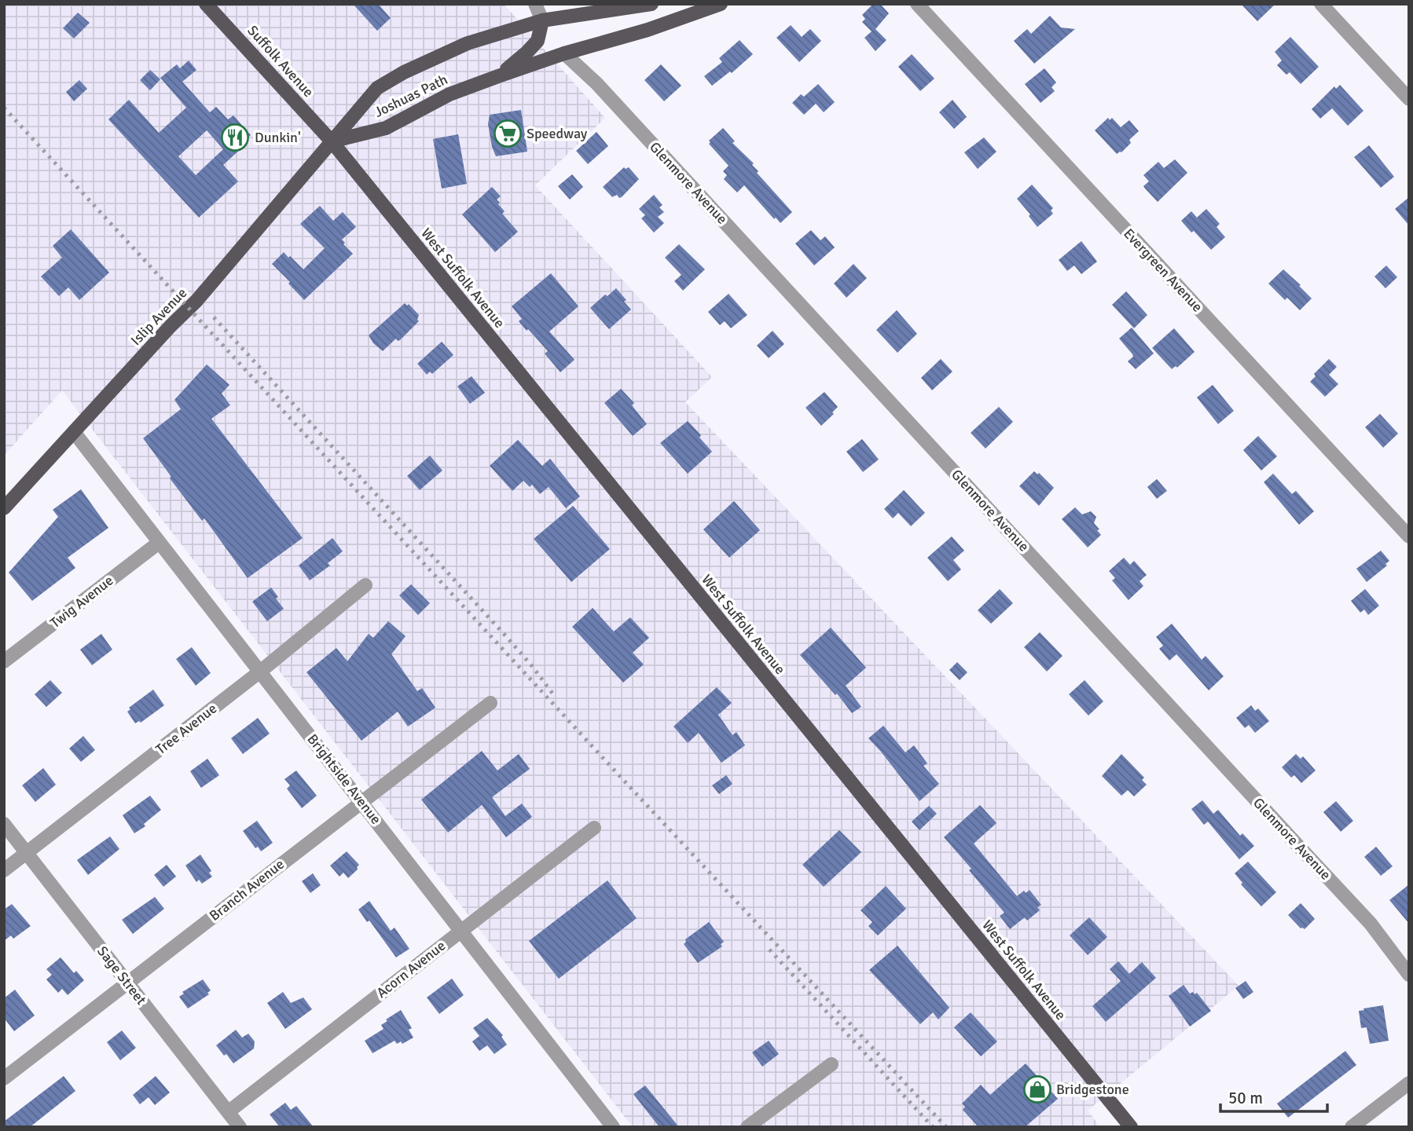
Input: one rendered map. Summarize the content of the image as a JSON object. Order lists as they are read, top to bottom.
{
  "streets": {
    "main road": [
      "Suffolk Avenue",
      "Joshuas Path",
      "West Suffolk Avenue",
      "Islip Avenue"
    ],
    "street": [
      "Glenmore Avenue",
      "Evergreen Avenue",
      "Twig Avenue",
      "Tree Avenue",
      "Brightside Avenue",
      "Branch Avenue",
      "Acorn Avenue",
      "Sage Street"
    ]
  },
  "crossings": [
    ["Suffolk Avenue", "Joshuas Path"],
    ["Suffolk Avenue", "West Suffolk Avenue"],
    ["Suffolk Avenue", "Islip Avenue"],
    ["Joshuas Path", "Glenmore Avenue"],
    ["Joshuas Path", "West Suffolk Avenue"],
    ["Joshuas Path", "Islip Avenue"],
    ["West Suffolk Avenue", "Islip Avenue"],
    ["Islip Avenue", "Brightside Avenue"],
    ["Twig Avenue", "Brightside Avenue"],
    ["Tree Avenue", "Brightside Avenue"],
    ["Tree Avenue", "Sage Street"],
    ["Brightside Avenue", "Branch Avenue"],
    ["Brightside Avenue", "Acorn Avenue"],
    ["Branch Avenue", "Sage Street"],
    ["Acorn Avenue", "Sage Street"]
  ],
  "places": {
    "supermarket": ["Speedway"],
    "restaurant": ["Dunkin'"],
    "shop": ["Bridgestone"]
  },
  "scale_bar": "50 m"
}
